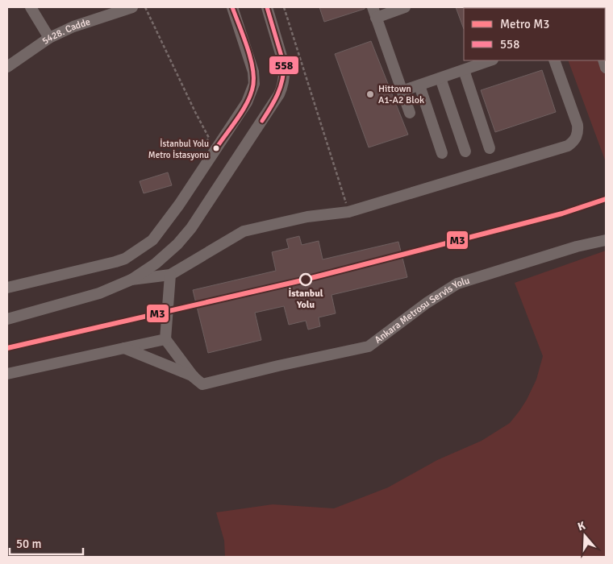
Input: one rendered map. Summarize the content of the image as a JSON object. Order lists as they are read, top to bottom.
{
  "streets": {
    "street": ["5428. Cadde", "Ankara Metrosu Servis Yolu"]
  },
  "places": ["Hittown A1-A2 Blok", "İstanbul Yolu Metro İstasyonu", "İstanbul Yolu"],
  "lines": ["transit line 558", "metro line M3"],
  "legend": ["Metro M3", "558"],
  "scale_bar": "50 m",
  "north": "top"
}
